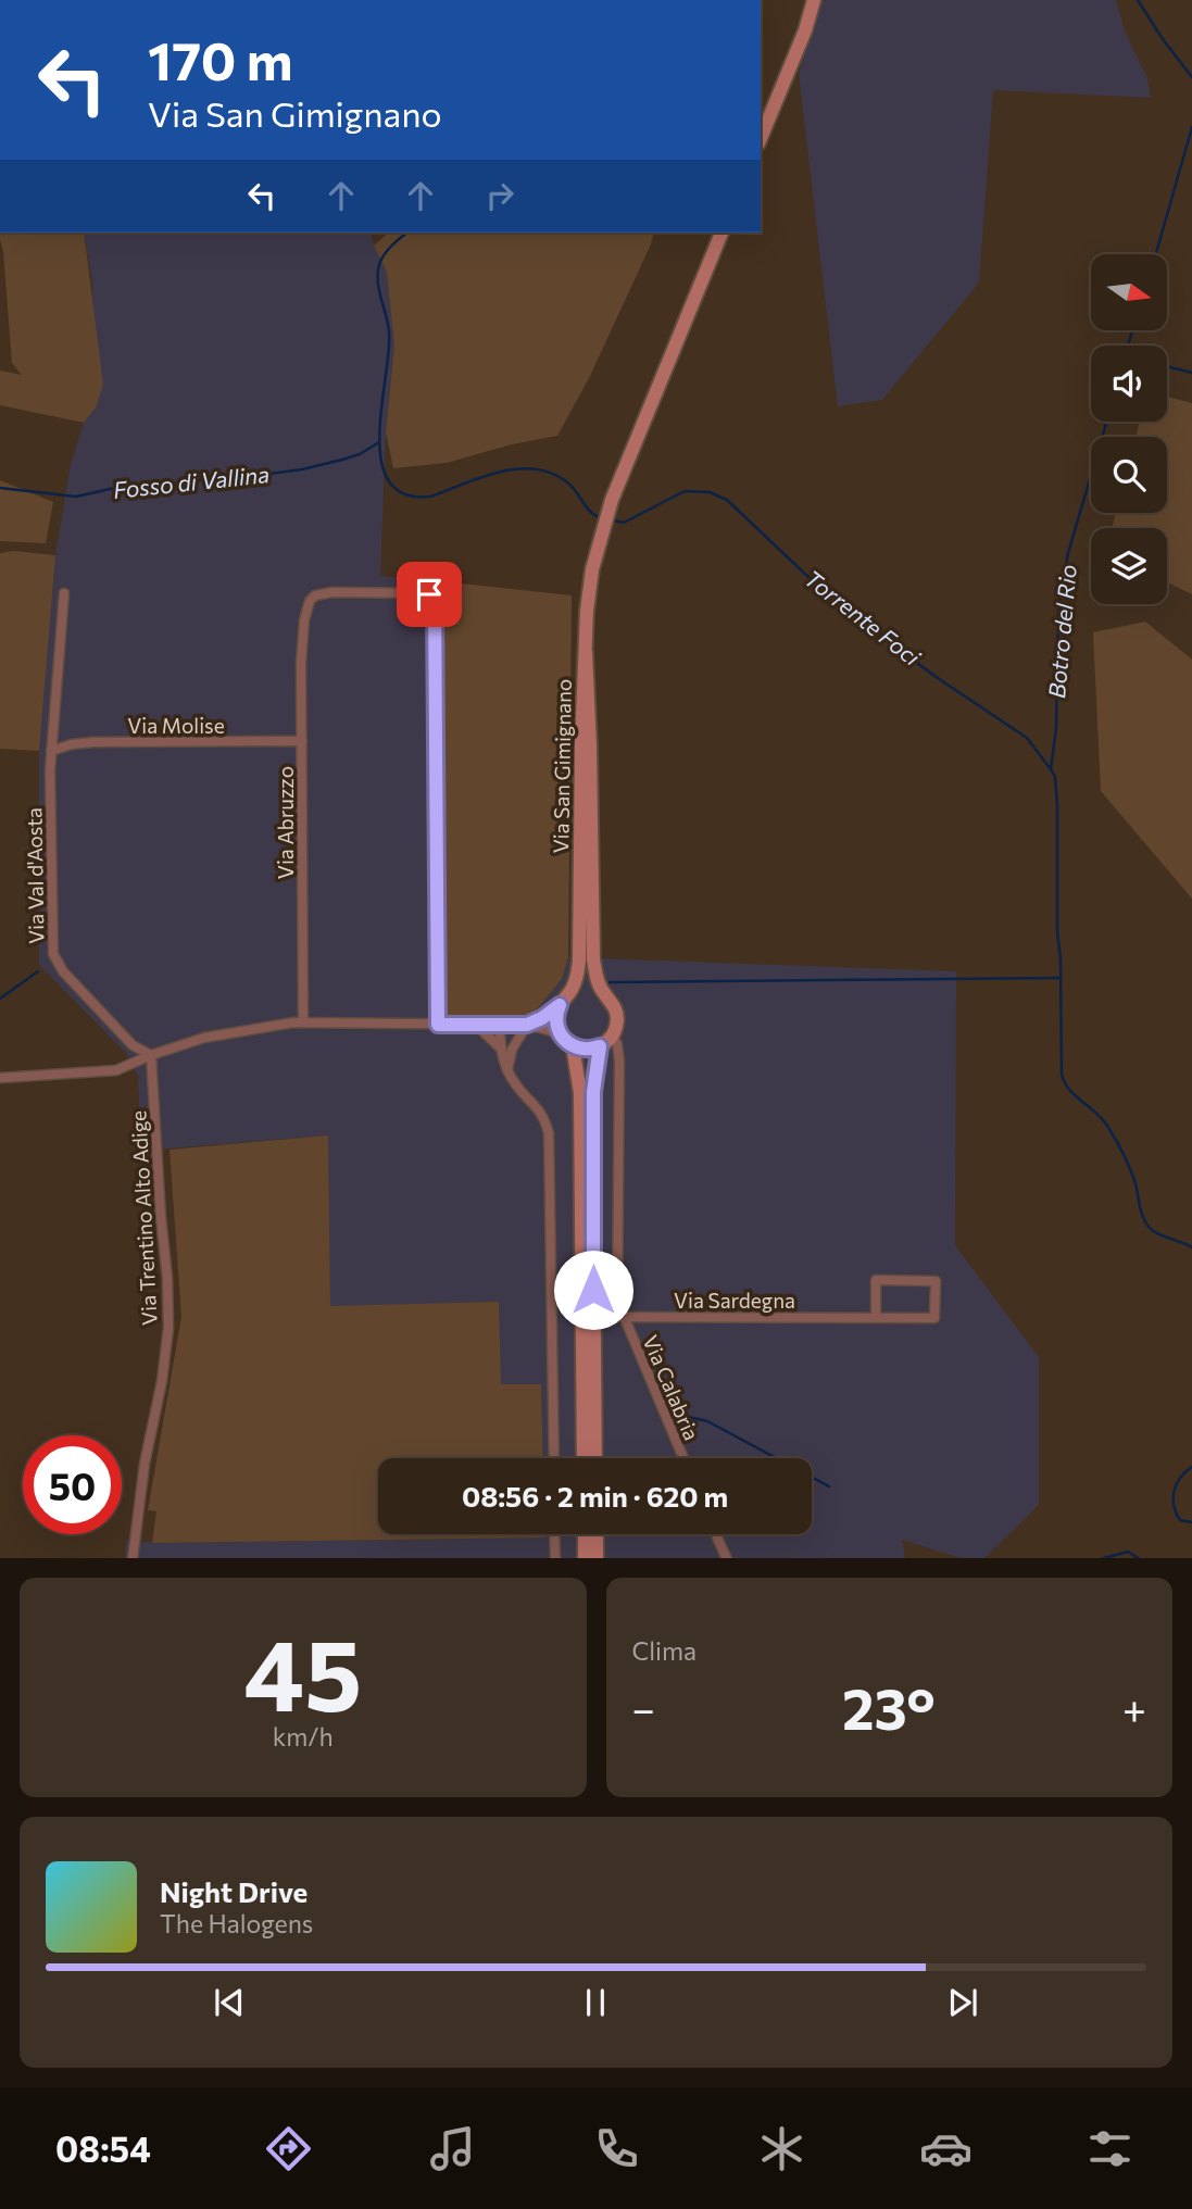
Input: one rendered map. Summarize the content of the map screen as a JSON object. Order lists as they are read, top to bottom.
{
  "streets": {
    "main road": ["Via San Gimignano"],
    "street": [
      "Via Molise",
      "Via Abruzzo",
      "Via Val d'Aosta",
      "Via Trentino Alto Adige",
      "Via Sardegna",
      "Via Calabria"
    ]
  },
  "crossings": [
    ["Via Molise", "Via Abruzzo"],
    ["Via Molise", "Via Val d'Aosta"],
    ["Via San Gimignano", "Via Calabria"],
    ["Via Val d'Aosta", "Via Trentino Alto Adige"],
    ["Via Sardegna", "Via Calabria"]
  ],
  "water": ["Fosso di Vallina", "Torrente Foci", "Botro del Rio"],
  "north": "right",
  "page": {
    "turn": ["170 m", "Via San Gimignano"],
    "limit": "50",
    "trip": "08:56 · 2 min · 620 m",
    "tile": [
      ["45", "km/h"],
      "Clima"
    ],
    "heat": ["−", "23°", "+"],
    "song": ["Night Drive", "The Halogens"],
    "tabs": "08:54"
  }
}
